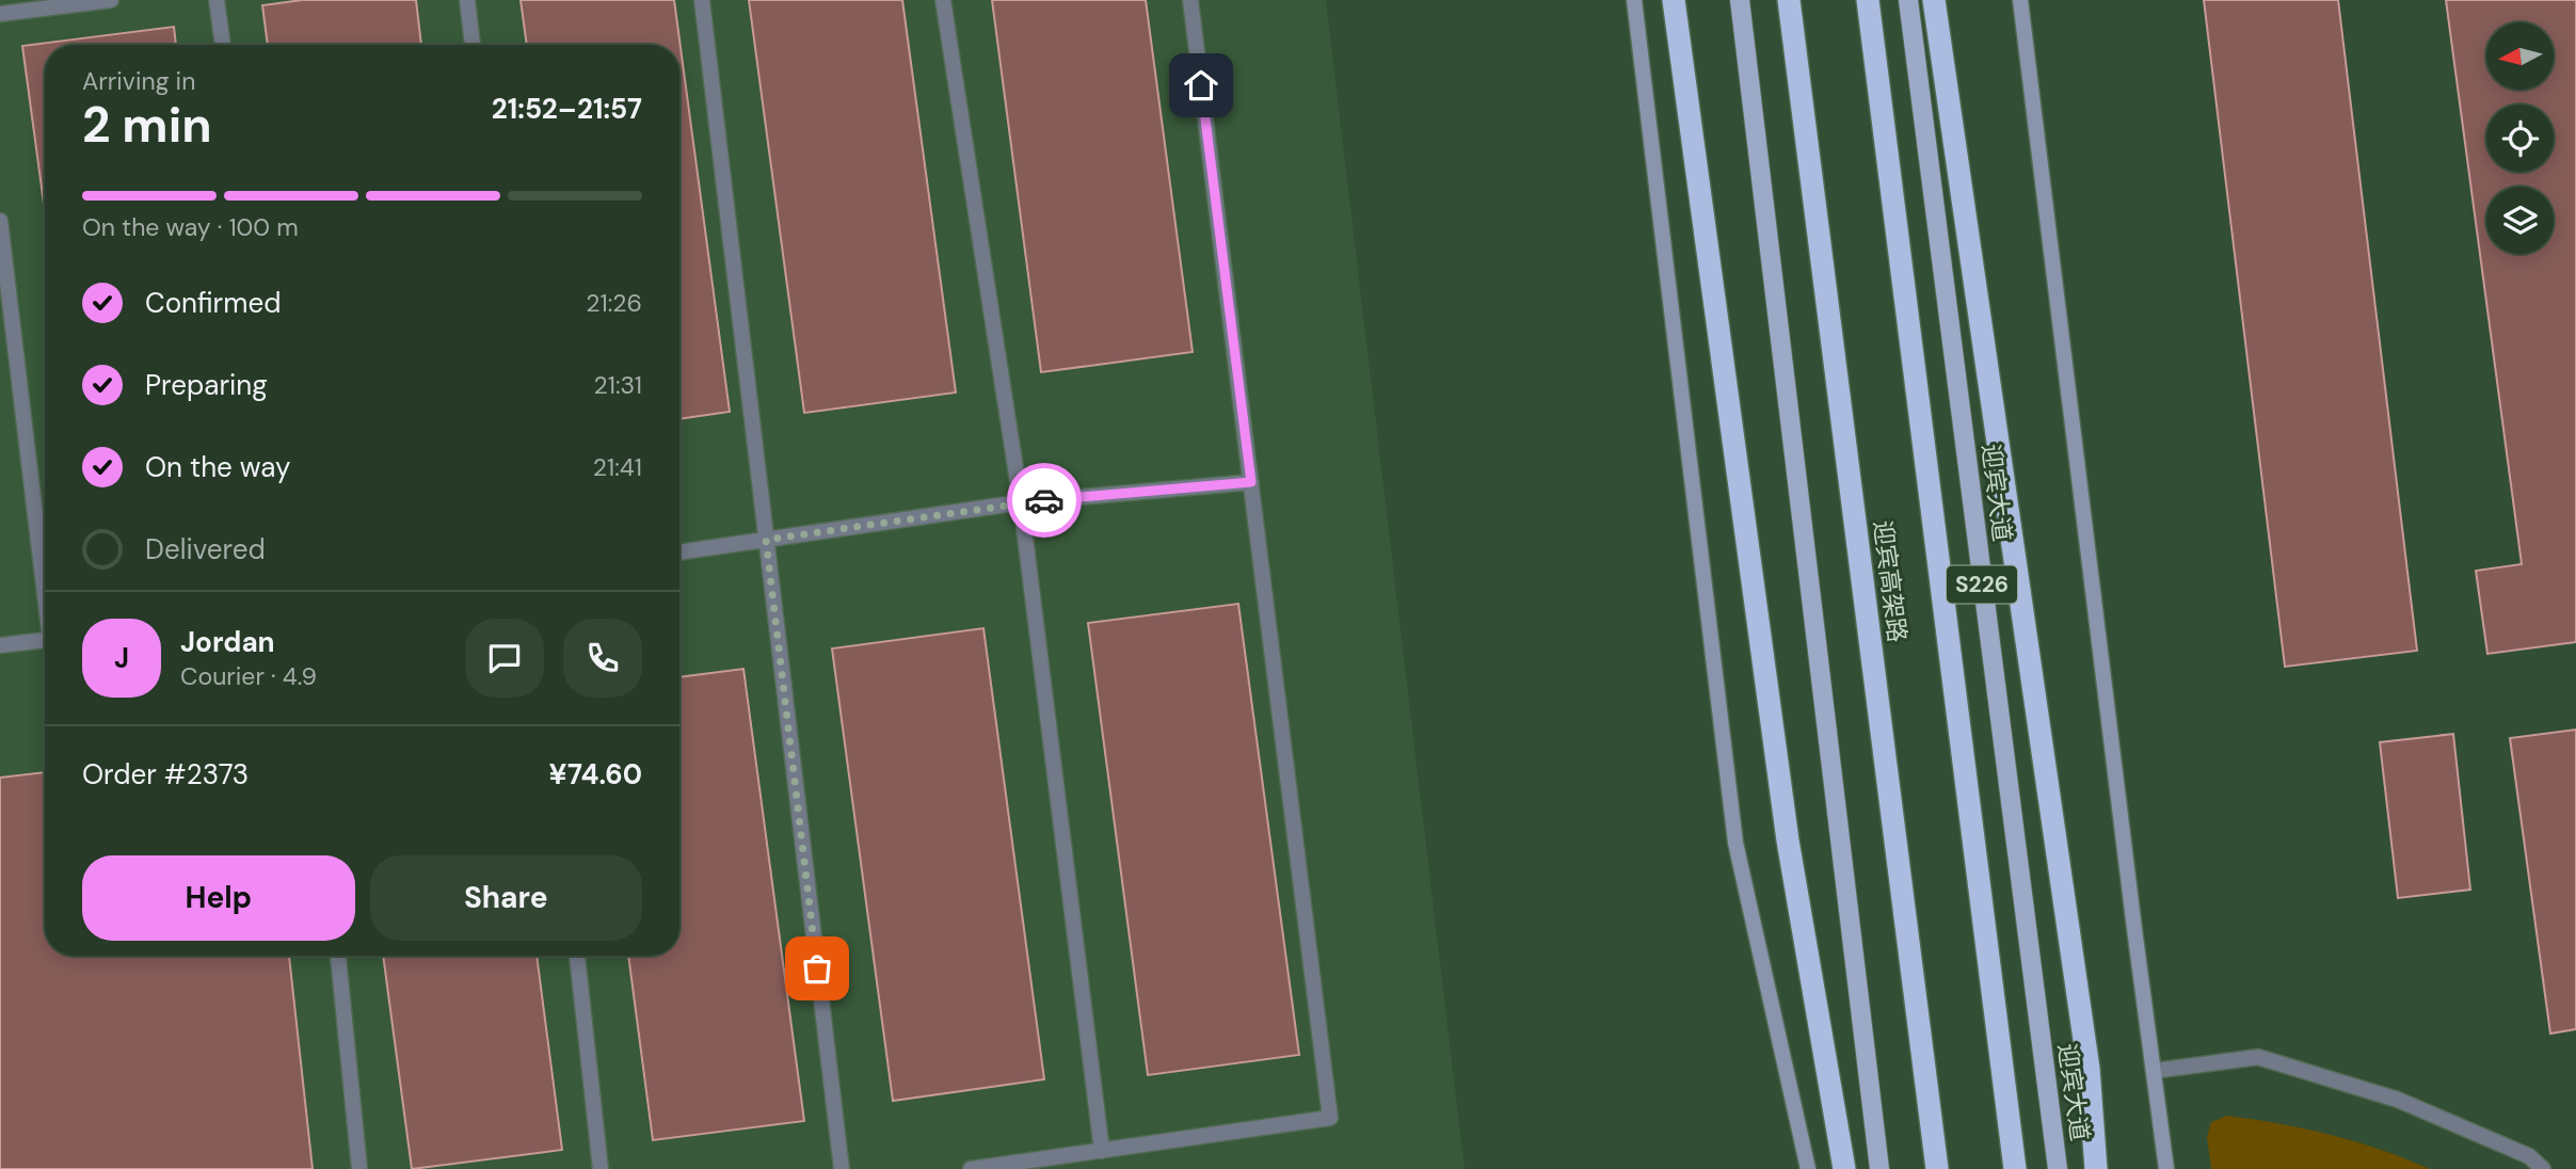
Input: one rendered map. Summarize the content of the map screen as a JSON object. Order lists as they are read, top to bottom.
{
  "streets": {
    "highway": ["迎宾高架路"],
    "main road": ["迎宾大道", "S226"]
  },
  "north": "left",
  "page": {
    "heading": ["2 min", "Arriving in", "21:52–21:57"],
    "panel": [
      "Jordan",
      "Courier · 4.9",
      "Order #2373",
      "¥74.60"
    ],
    "bar": "On the way · 100 m",
    "list": [
      ["Confirmed", "21:26"],
      ["Preparing", "21:31"],
      ["On the way", "21:41"],
      "Delivered"
    ],
    "round": "J",
    "buttons": ["Help", "Share"]
  }
}
